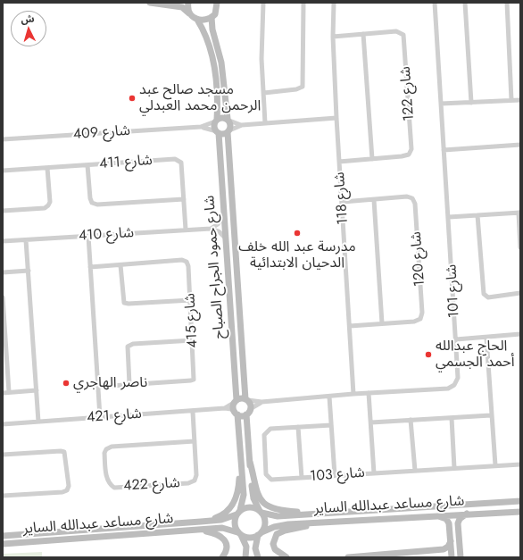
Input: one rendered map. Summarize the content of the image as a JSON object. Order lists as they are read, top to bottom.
{
  "streets": {
    "street": [
      "شارع 122",
      "شارع 409",
      "شارع 411",
      "شارع 118",
      "شارع 410",
      "شارع 120",
      "شارع حمود الجراح الصباح",
      "شارع 101",
      "شارع 415",
      "شارع 421",
      "شارع 103",
      "شارع 422",
      "شارع مساعد عبدالله الساير"
    ]
  },
  "crossings": [
    ["شارع 122", "شارع 118"],
    ["شارع 409", "شارع حمود الجراح الصباح"],
    ["شارع 411", "شارع 410"],
    ["شارع 118", "شارع 120"],
    ["شارع 118", "شارع 101"],
    ["شارع حمود الجراح الصباح", "شارع 101"],
    ["شارع حمود الجراح الصباح", "شارع 421"],
    ["شارع 101", "شارع 421"],
    ["شارع 421", "شارع 422"]
  ],
  "places": [
    "مسجد صالح عبد الرحمن محمد العبدلي",
    "مدرسة عبد الله خلف الدحيان الابتدائية",
    "الحاج عبدالله أحمد الجسمي",
    "ناصر الهاجري"
  ],
  "north": "top"
}
